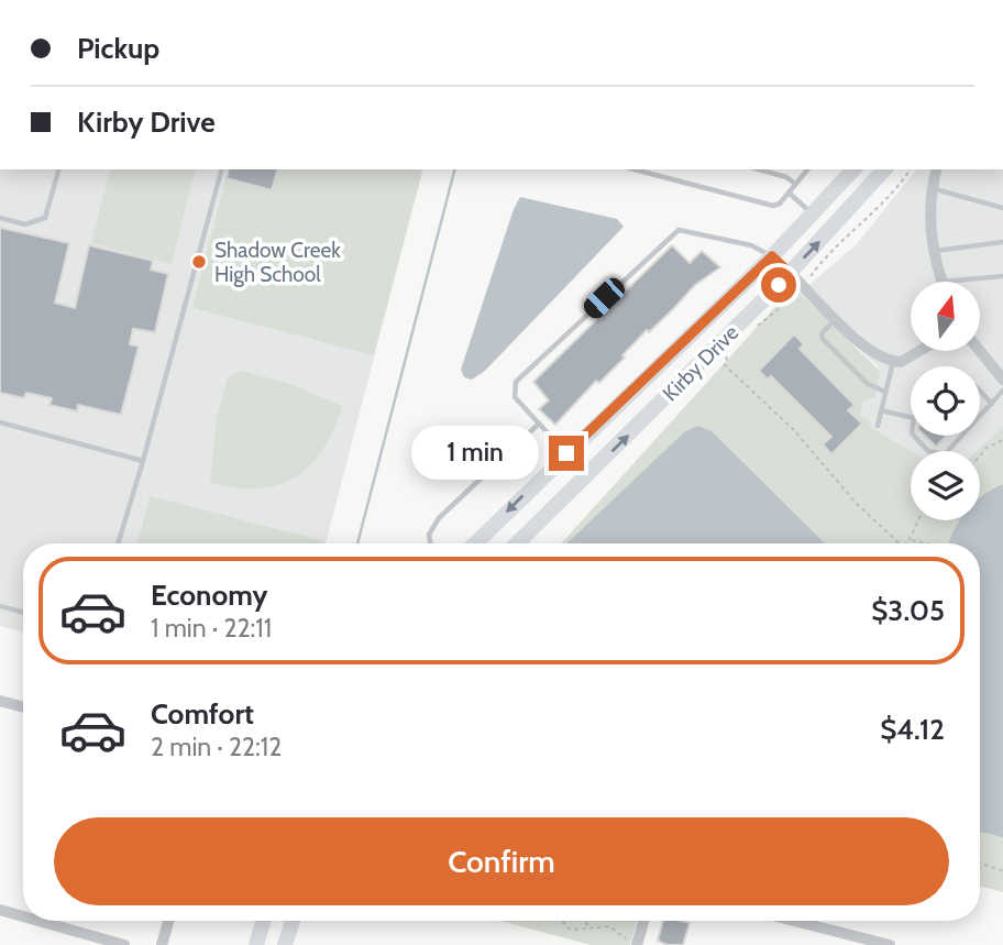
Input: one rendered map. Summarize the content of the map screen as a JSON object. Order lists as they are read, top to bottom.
{
  "streets": {
    "main road": ["Kirby Drive"]
  },
  "places": ["Shadow Creek High School"],
  "north": "top",
  "page": {
    "banner": ["Pickup", "Kirby Drive"],
    "bubble": "1 min",
    "list": [
      {
        "name": "Economy",
        "note": "1 min · 22:11",
        "value": "$3.05"
      },
      {
        "name": "Comfort",
        "note": "2 min · 22:12",
        "value": "$4.12"
      }
    ],
    "buttons": "Confirm"
  }
}
